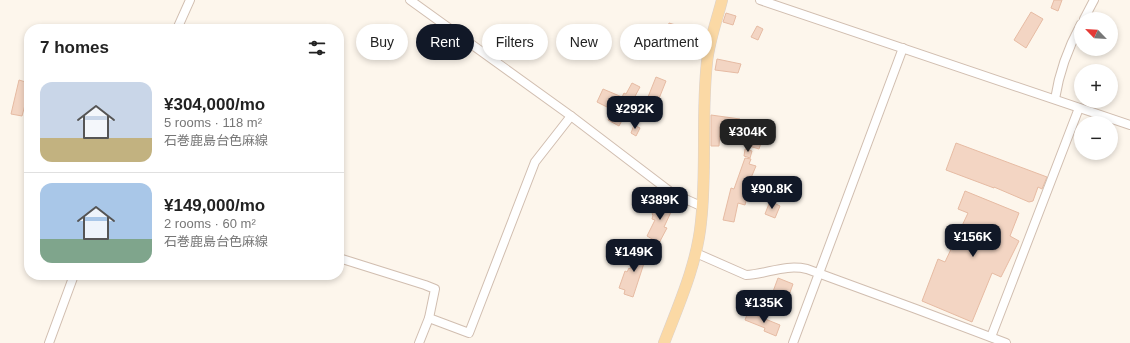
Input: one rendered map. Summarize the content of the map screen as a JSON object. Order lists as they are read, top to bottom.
{
  "north": "top left",
  "page": {
    "map_buttons": ["+", "−"],
    "chip": [
      "Buy",
      "Rent",
      "Filters",
      "New",
      "Apartment"
    ],
    "heading": "7 homes",
    "list": [
      {
        "name": "¥304,000/mo",
        "note": "5 rooms · 118 m² · 石巻鹿島台色麻線"
      },
      {
        "name": "¥149,000/mo",
        "note": "2 rooms · 60 m² · 石巻鹿島台色麻線"
      }
    ],
    "price": [
      "¥292K",
      "¥304K",
      "¥90.8K",
      "¥389K",
      "¥156K",
      "¥149K",
      "¥135K"
    ]
  }
}
